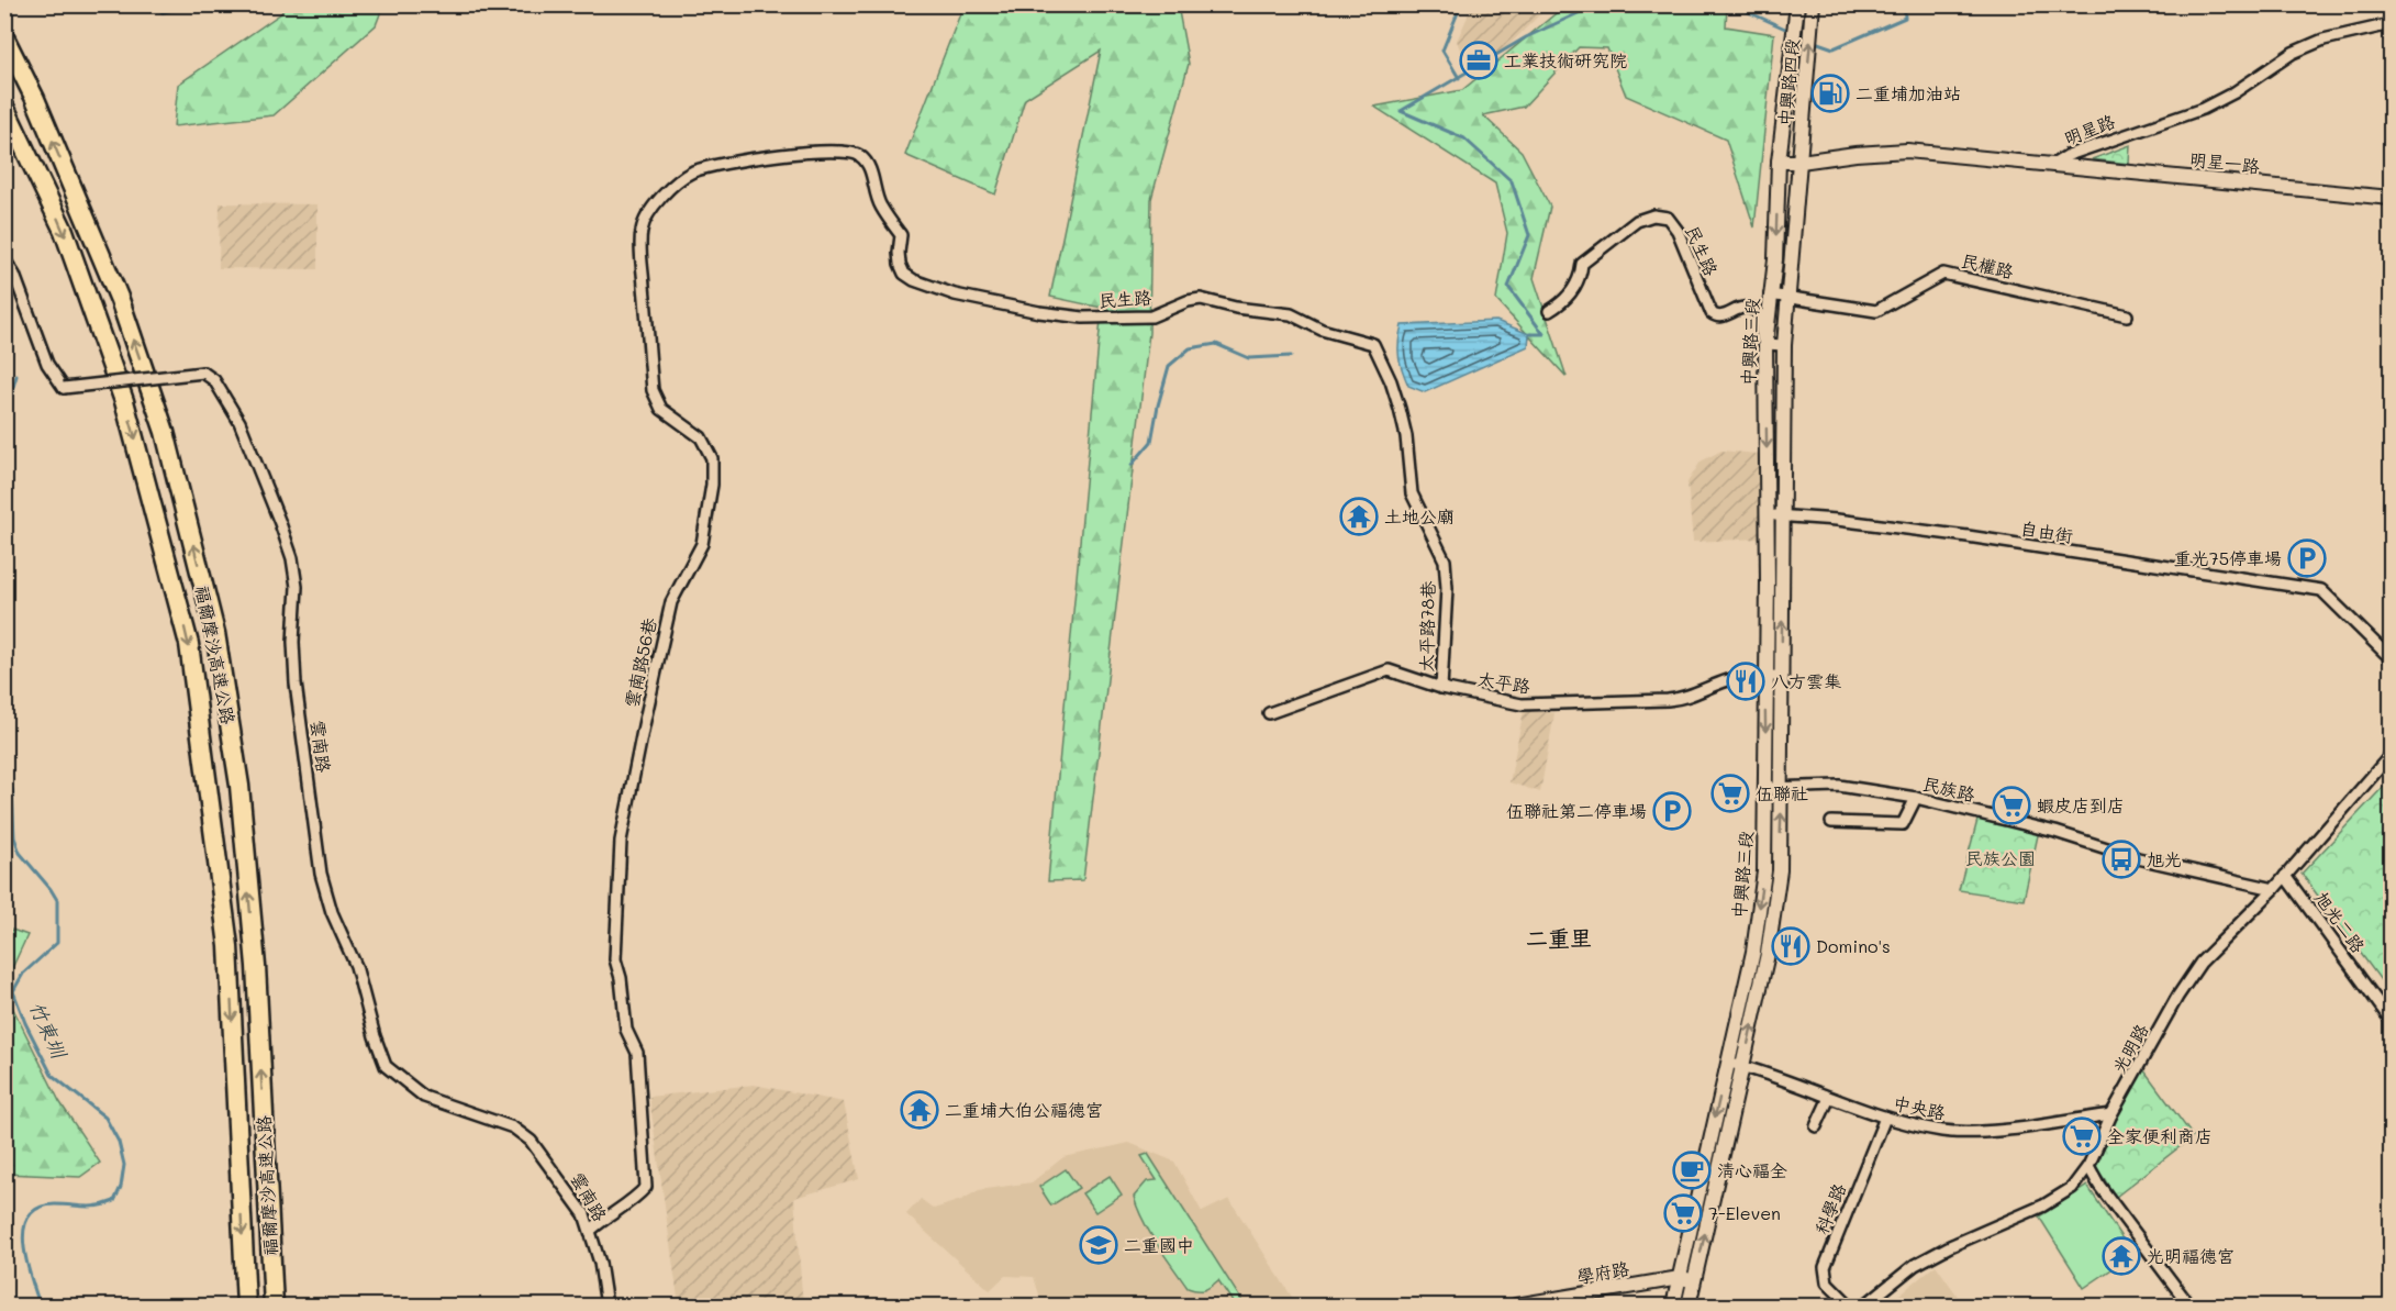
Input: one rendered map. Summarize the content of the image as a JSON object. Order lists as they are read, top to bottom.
{
  "streets": {
    "highway": ["福爾摩沙高速公路"],
    "main road": [
      "中興路四段",
      "明星路",
      "明星一路",
      "中興路三段",
      "學府路"
    ],
    "street": [
      "民生路",
      "民權路",
      "自由街",
      "太平路78巷",
      "雲南路56巷",
      "太平路",
      "雲南路",
      "民族路",
      "旭光二路",
      "光明路",
      "中央路",
      "科學路"
    ]
  },
  "crossings": [
    ["中興路四段", "明星路"],
    ["中興路四段", "中興路三段"],
    ["明星路", "明星一路"],
    ["明星路", "中興路三段"],
    ["民生路", "中興路三段"],
    ["民生路", "太平路78巷"],
    ["民生路", "雲南路56巷"],
    ["民權路", "中興路三段"],
    ["中興路三段", "自由街"],
    ["中興路三段", "太平路"],
    ["中興路三段", "民族路"],
    ["中興路三段", "中央路"],
    ["中興路三段", "學府路"],
    ["太平路78巷", "太平路"],
    ["雲南路56巷", "雲南路"],
    ["民族路", "光明路"],
    ["旭光二路", "光明路"],
    ["光明路", "中央路"],
    ["中央路", "科學路"]
  ],
  "districts": ["二重里"],
  "water": ["竹東圳"],
  "parks": ["民族公園"],
  "places": {
    "office": ["工業技術研究院"],
    "fuel station": ["二重埔加油站"],
    "temple": ["土地公廟", "二重埔大伯公福德宮", "光明福德宮"],
    "parking": ["重光75停車場", "伍聯社第二停車場"],
    "restaurant": ["八方雲集", "Domino's"],
    "supermarket": [
      "伍聯社",
      "蝦皮店到店",
      "全家便利商店",
      "7-Eleven"
    ],
    "bus stop": ["旭光"],
    "cafe": ["清心福全"],
    "school or university": ["二重國中"]
  }
}
